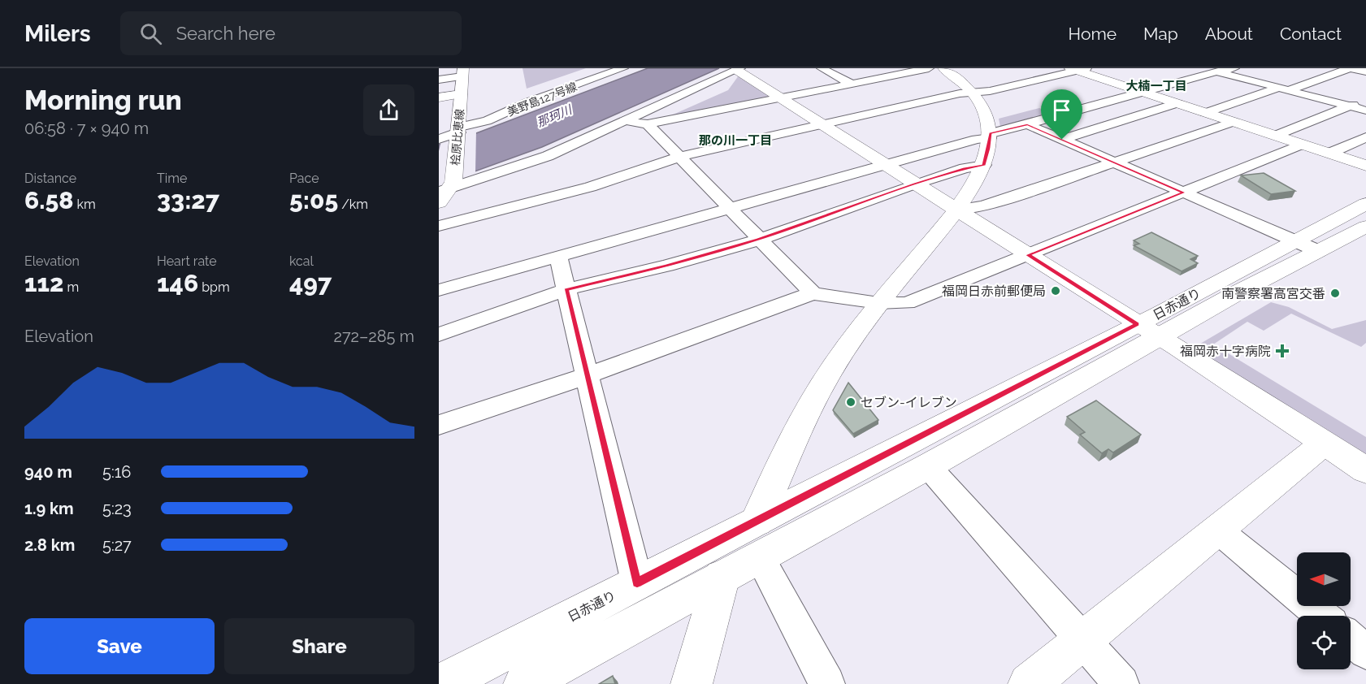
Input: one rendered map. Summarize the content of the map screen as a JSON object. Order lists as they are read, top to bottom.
{
  "streets": {
    "street": ["美野島127号線", "桧原比恵線", "日赤通り"]
  },
  "crossings": [
    ["美野島127号線", "桧原比恵線"]
  ],
  "districts": ["大楠一丁目", "那の川一丁目"],
  "water": ["那珂川"],
  "places": {
    "other": ["福岡日赤前郵便局", "南警察署高宮交番", "セブン-イレブン"],
    "health": ["福岡赤十字病院"]
  },
  "north": "left",
  "page": {
    "header": "Milers",
    "search": "Search here",
    "nav": [
      "Home",
      "Map",
      "About",
      "Contact"
    ],
    "heading": ["Morning run", "06:58 · 7 × 940 m"],
    "stats": [
      ["Distance", "6.58 km"],
      ["Time", "33:27"],
      ["Pace", "5:05 /km"],
      ["Elevation", "112 m"],
      ["Heart rate", "146 bpm"],
      ["kcal", "497"]
    ],
    "chart": ["Elevation", "272–285 m"],
    "list": [
      {
        "name": "940 m",
        "note": "5:16"
      },
      {
        "name": "1.9 km",
        "note": "5:23"
      },
      {
        "name": "2.8 km",
        "note": "5:27"
      }
    ],
    "buttons": ["Save", "Share"]
  }
}
